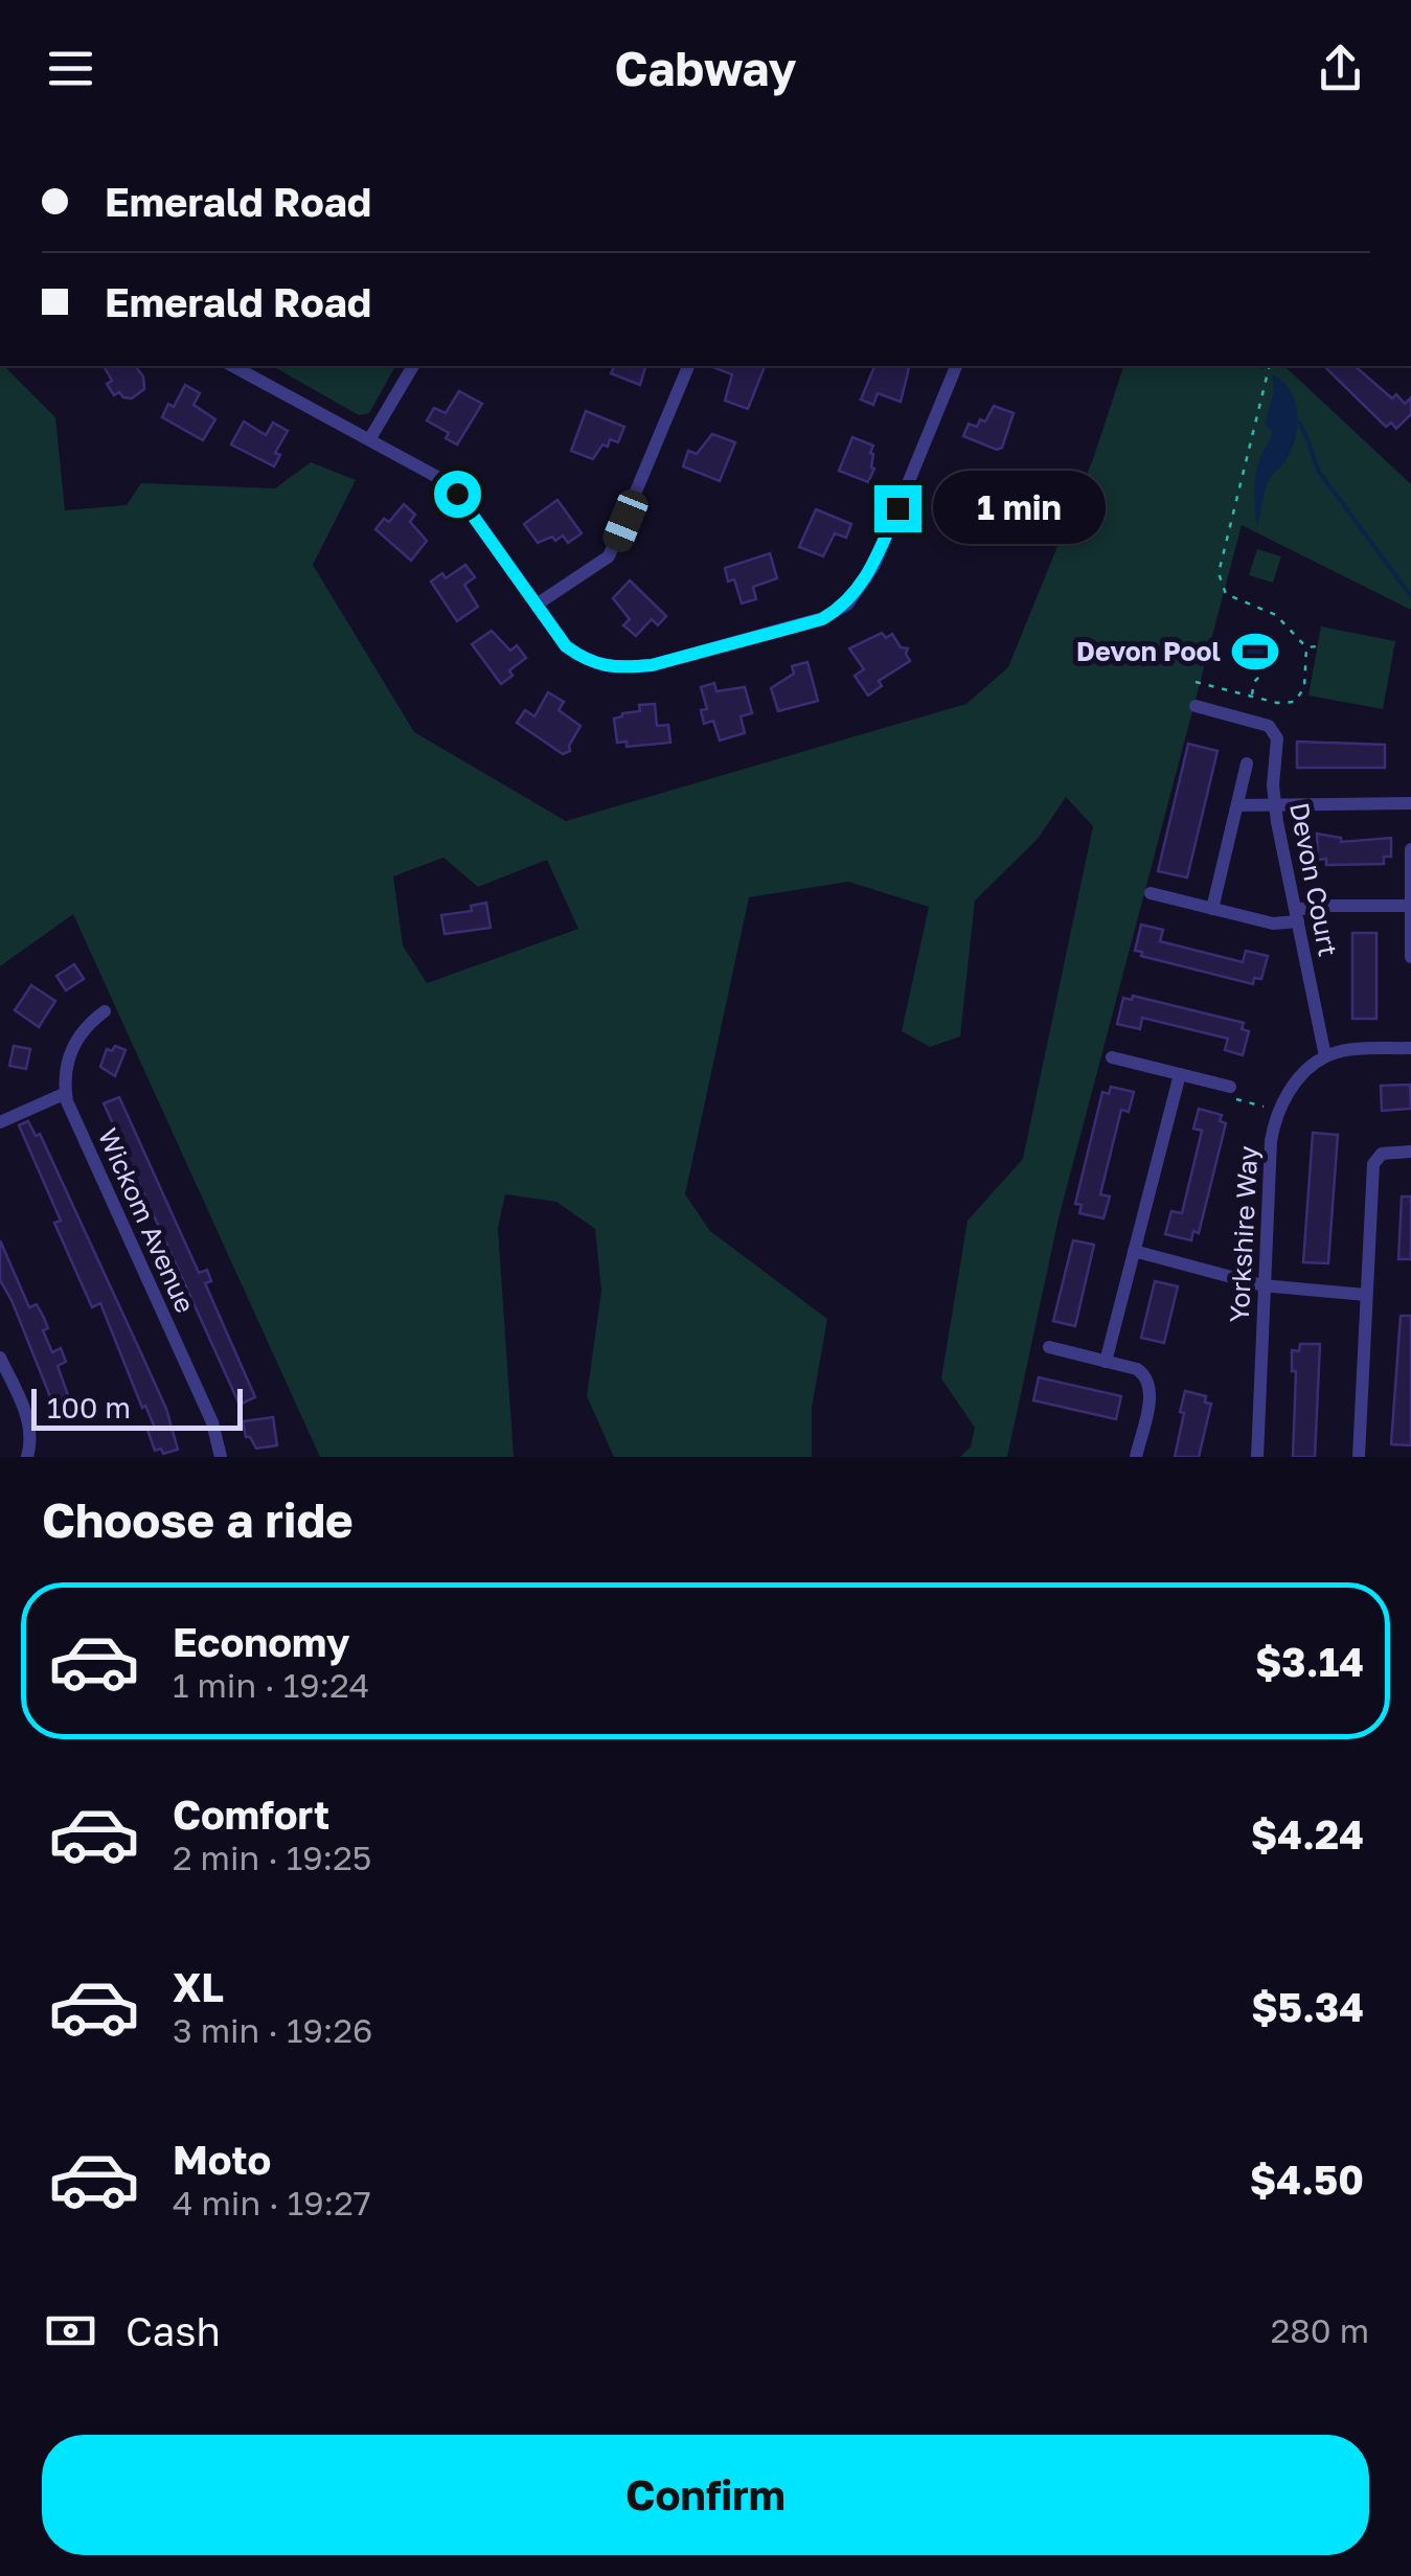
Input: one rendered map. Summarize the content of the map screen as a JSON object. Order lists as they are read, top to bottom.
{
  "streets": {
    "street": ["Devon Court", "Wickom Avenue", "Yorkshire Way"]
  },
  "crossings": [
    ["Devon Court", "Yorkshire Way"]
  ],
  "places": {
    "sports": ["Devon Pool"]
  },
  "scale_bar": "100 m",
  "page": {
    "header": "Cabway",
    "banner": ["Emerald Road", "Emerald Road"],
    "bubble": "1 min",
    "scale": "100 m",
    "heading": "Choose a ride",
    "list": [
      {
        "name": "Economy",
        "note": "1 min · 19:24",
        "value": "$3.14"
      },
      {
        "name": "Comfort",
        "note": "2 min · 19:25",
        "value": "$4.24"
      },
      {
        "name": "XL",
        "note": "3 min · 19:26",
        "value": "$5.34"
      },
      {
        "name": "Moto",
        "note": "4 min · 19:27",
        "value": "$4.50"
      }
    ],
    "pay": ["Cash", "280 m"],
    "buttons": "Confirm"
  }
}
